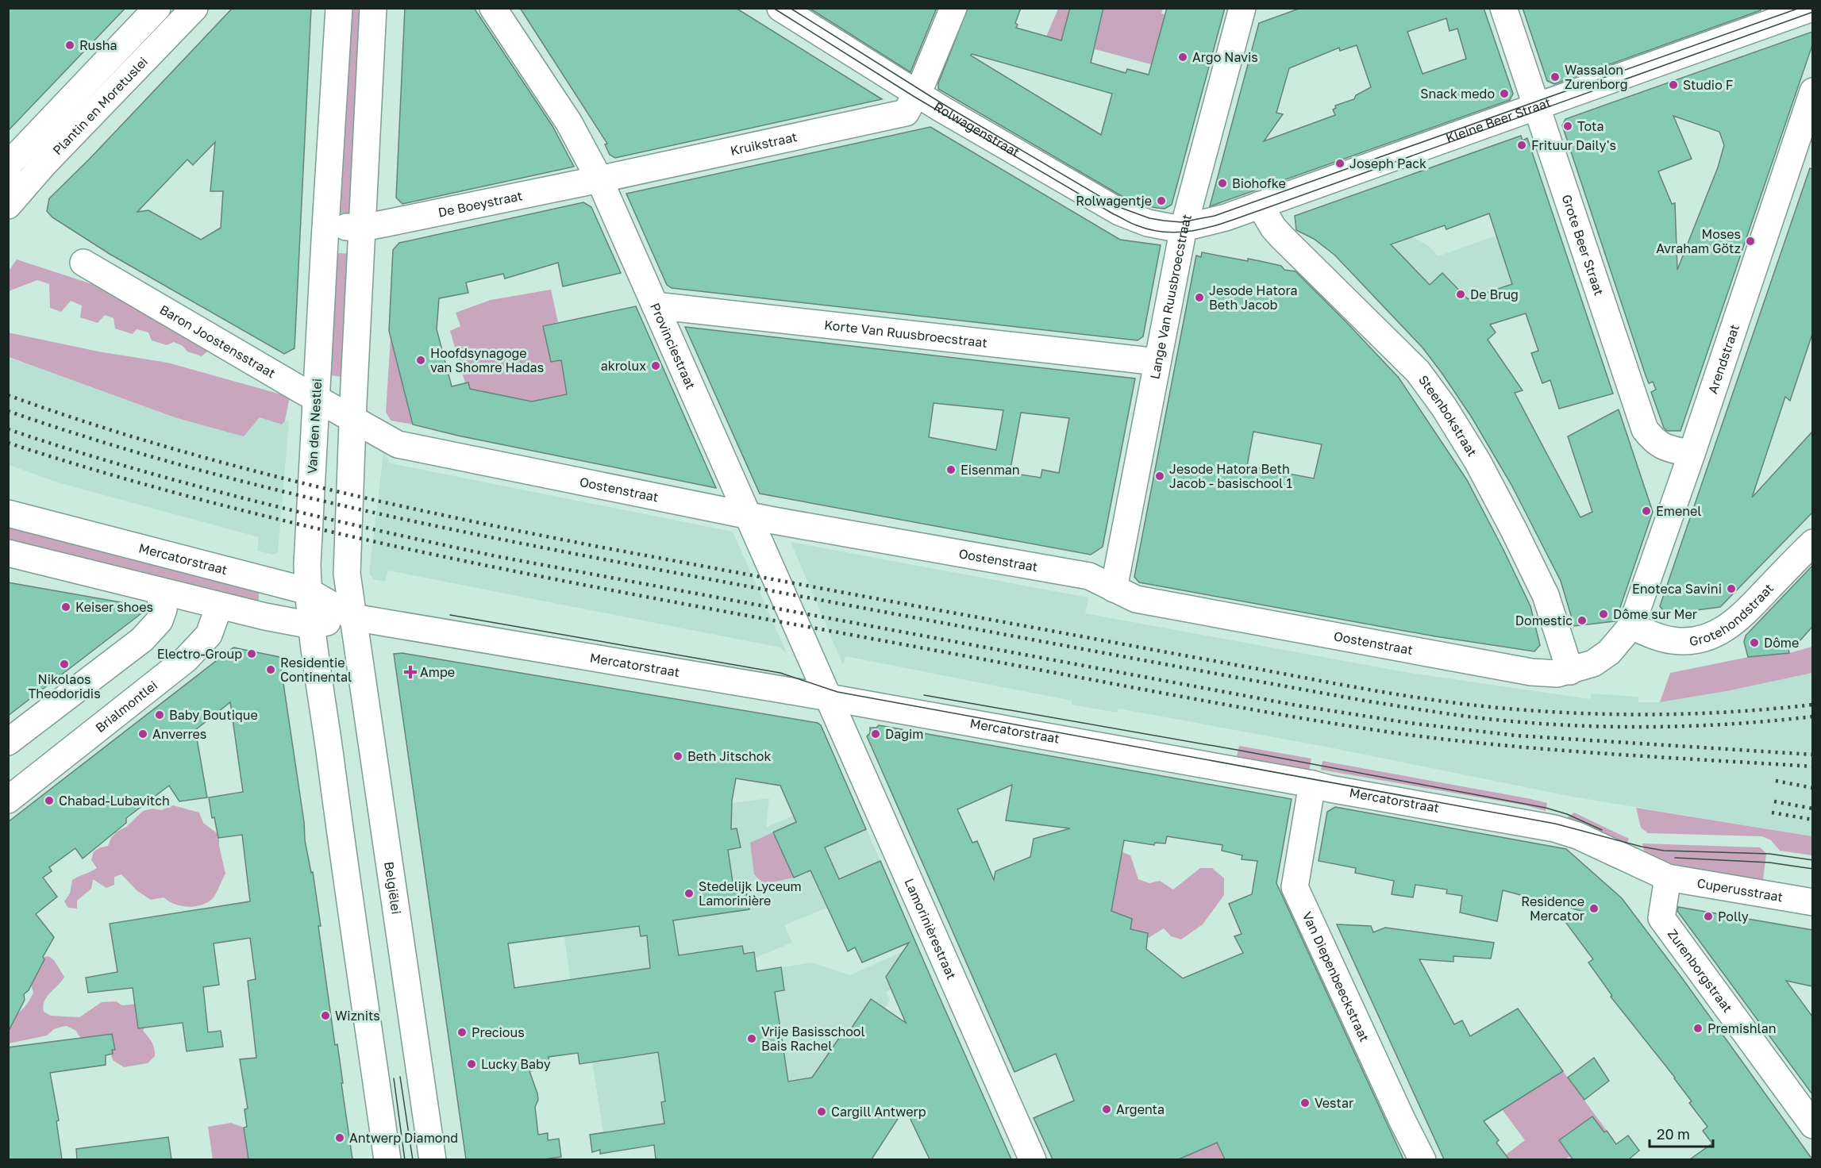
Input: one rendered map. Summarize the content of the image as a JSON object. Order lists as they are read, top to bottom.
{
  "streets": {
    "street": [
      "Plantin en Moretuslei",
      "Kleine Beer Straat",
      "Rolwagenstraat",
      "Kruikstraat",
      "De Boeystraat",
      "Grote Beer Straat",
      "Lange Van Ruusbroecstraat",
      "Korte Van Ruusbroecstraat",
      "Baron Joostensstraat",
      "Provinciestraat",
      "Arendstraat",
      "Steenbokstraat",
      "Van den Nestlei",
      "Oostenstraat",
      "Mercatorstraat",
      "Grotehondstraat",
      "Brialmontlei",
      "Belgiëlei",
      "Cuperusstraat",
      "Lamorinièrestraat",
      "Zurenborgstraat",
      "Van Diepenbeeckstraat"
    ]
  },
  "crossings": [
    ["Kleine Beer Straat", "Rolwagenstraat"],
    ["Kleine Beer Straat", "Grote Beer Straat"],
    ["Kleine Beer Straat", "Lange Van Ruusbroecstraat"],
    ["Kleine Beer Straat", "Steenbokstraat"],
    ["Rolwagenstraat", "Kruikstraat"],
    ["Rolwagenstraat", "Lange Van Ruusbroecstraat"],
    ["Kruikstraat", "De Boeystraat"],
    ["Kruikstraat", "Provinciestraat"],
    ["De Boeystraat", "Provinciestraat"],
    ["Grote Beer Straat", "Arendstraat"],
    ["Lange Van Ruusbroecstraat", "Korte Van Ruusbroecstraat"],
    ["Lange Van Ruusbroecstraat", "Oostenstraat"],
    ["Korte Van Ruusbroecstraat", "Provinciestraat"],
    ["Baron Joostensstraat", "Van den Nestlei"],
    ["Baron Joostensstraat", "Oostenstraat"],
    ["Provinciestraat", "Oostenstraat"],
    ["Provinciestraat", "Mercatorstraat"],
    ["Provinciestraat", "Lamorinièrestraat"],
    ["Arendstraat", "Oostenstraat"],
    ["Arendstraat", "Grotehondstraat"],
    ["Steenbokstraat", "Oostenstraat"],
    ["Van den Nestlei", "Mercatorstraat"],
    ["Oostenstraat", "Grotehondstraat"],
    ["Mercatorstraat", "Brialmontlei"],
    ["Mercatorstraat", "Belgiëlei"],
    ["Mercatorstraat", "Cuperusstraat"],
    ["Mercatorstraat", "Lamorinièrestraat"],
    ["Mercatorstraat", "Zurenborgstraat"],
    ["Mercatorstraat", "Van Diepenbeeckstraat"],
    ["Cuperusstraat", "Zurenborgstraat"]
  ],
  "places": {
    "other": [
      "Rusha",
      "Argo Navis",
      "Wassalon Zurenborg",
      "Studio F",
      "Snack medo",
      "Tota",
      "Frituur Daily's",
      "Joseph Pack",
      "Biohofke",
      "Rolwagentje",
      "Moses Avraham Götz",
      "De Brug",
      "Jesode Hatora Beth Jacob",
      "Hoofdsynagoge van Shomre Hadas",
      "akrolux",
      "Eisenman",
      "Jesode Hatora Beth Jacob - basischool 1",
      "Emenel",
      "Enoteca Savini",
      "Keiser shoes",
      "Dôme sur Mer",
      "Domestic",
      "Dôme",
      "Electro-Group",
      "Nikolaos Theodoridis",
      "Residentie Continental",
      "Baby Boutique",
      "Anverres",
      "Dagim",
      "Beth Jitschok",
      "Chabad-Lubavitch",
      "Stedelijk Lyceum Lamorinière",
      "Residence Mercator",
      "Polly",
      "Wiznits",
      "Premishlan",
      "Precious",
      "Vrije Basisschool Bais Rachel",
      "Lucky Baby",
      "Vestar",
      "Argenta",
      "Cargill Antwerp",
      "Antwerp Diamond"
    ],
    "health": ["Ampe"]
  },
  "scale_bar": "20 m"
}
